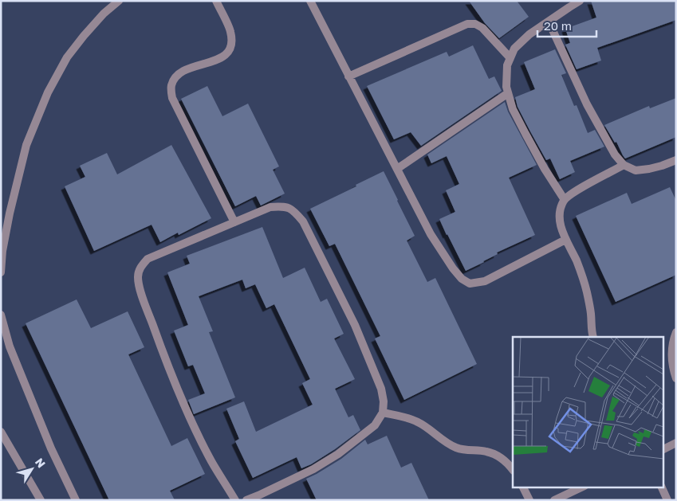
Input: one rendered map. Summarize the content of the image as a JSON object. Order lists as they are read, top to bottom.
{
  "scale_bar": "20 m",
  "north": "top right"
}
